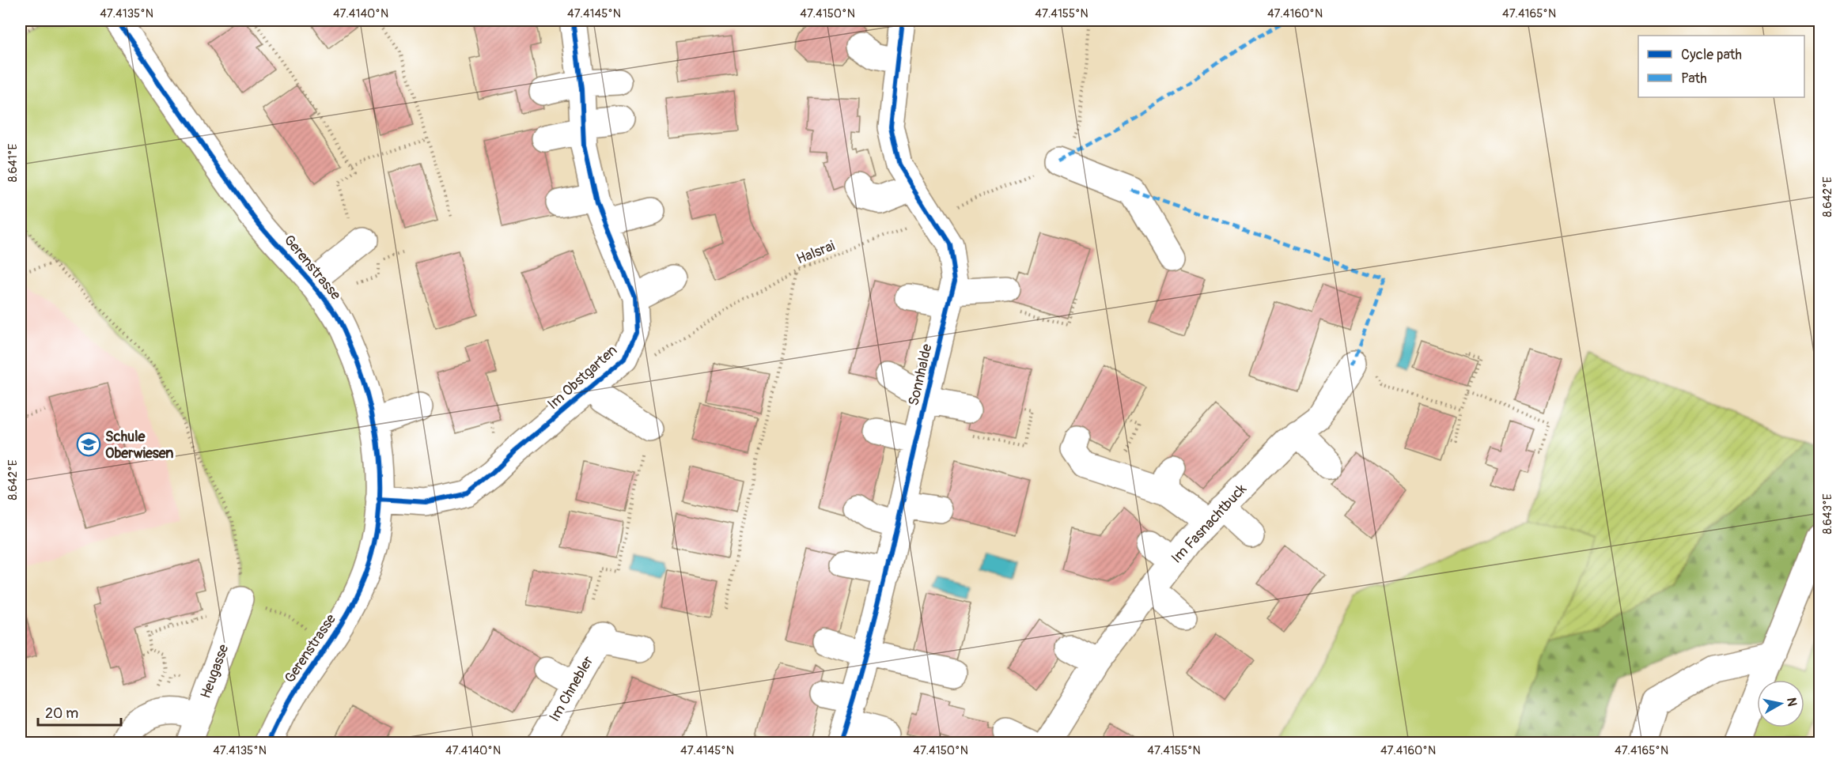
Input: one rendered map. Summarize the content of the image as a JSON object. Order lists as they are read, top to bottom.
{
  "streets": {
    "street": [
      "Gerenstrasse",
      "Sonnhalde",
      "Im Obstgarten",
      "Im Fasnachtbuck",
      "Heugasse",
      "Im Chnebler"
    ],
    "path": ["Halsrai"]
  },
  "crossings": [
    ["Halsrai", "Sonnhalde"],
    ["Gerenstrasse", "Im Obstgarten"]
  ],
  "places": {
    "school or university": ["Schule Oberwiesen"]
  },
  "legend": ["Cycle path", "Path"],
  "scale_bar": "20 m",
  "north": "right",
  "coordinates": [
    "47.4135°N",
    "47.4140°N",
    "47.4145°N",
    "47.4150°N",
    "47.4155°N",
    "47.4160°N",
    "47.4165°N",
    "8.641°E",
    "8.642°E",
    "8.643°E"
  ]
}
